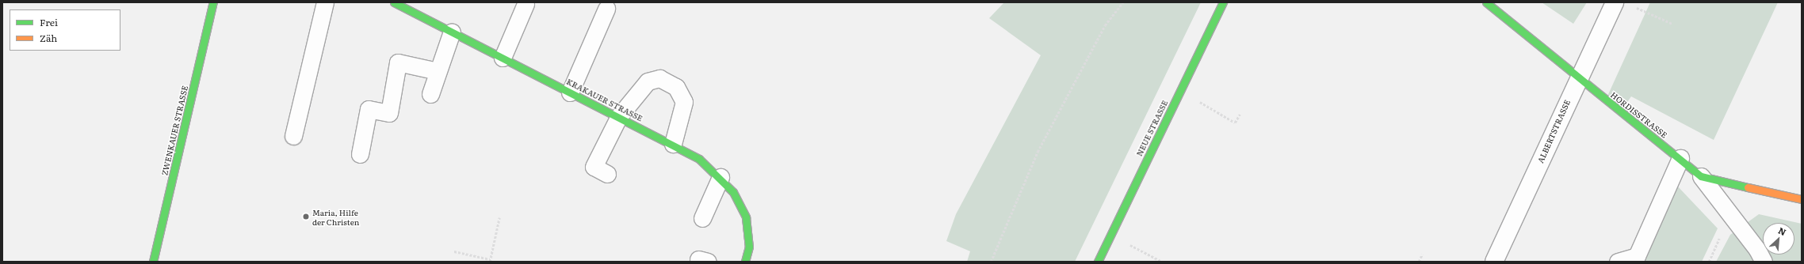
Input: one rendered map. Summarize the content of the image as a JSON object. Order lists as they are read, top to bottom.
{
  "streets": {
    "street": [
      "KRAKAUER STRASSE",
      "HORDISSTRASSE",
      "NEUE STRASSE",
      "ZWENKAUER STRASSE",
      "ALBERTSTRASSE"
    ]
  },
  "crossings": [
    ["HORDISSTRASSE", "ALBERTSTRASSE"]
  ],
  "places": ["Maria, Hilfe der Christen"],
  "legend": ["Frei", "Zäh"],
  "north": "top right"
}
